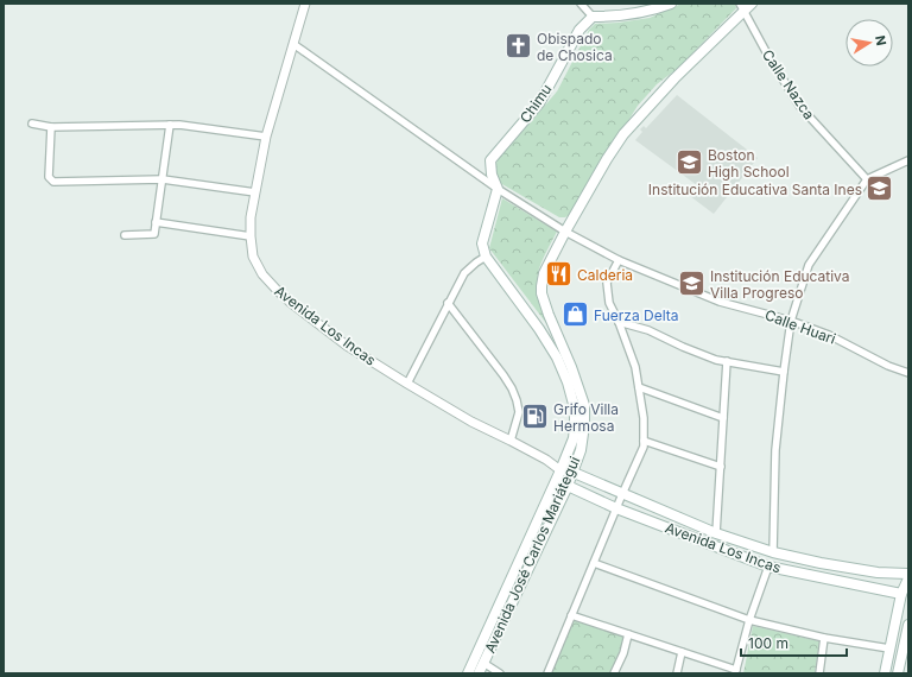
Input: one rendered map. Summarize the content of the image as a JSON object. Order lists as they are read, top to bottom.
{
  "streets": {
    "main road": ["Chimu", "Avenida Los Incas", "Avenida José Carlos Mariátegui"],
    "street": ["Calle Nazca", "Calle Huari"]
  },
  "crossings": [
    ["Calle Nazca", "Avenida José Carlos Mariátegui"],
    ["Chimu", "Calle Huari"],
    ["Avenida Los Incas", "Calle Huari"],
    ["Avenida Los Incas", "Avenida José Carlos Mariátegui"],
    ["Calle Huari", "Avenida José Carlos Mariátegui"]
  ],
  "places": {
    "church": ["Obispado de Chosica"],
    "school or university": ["Boston High School", "Institución Educativa Santa Ines", "Institución Educativa Villa Progreso"],
    "restaurant": ["Calderia"],
    "shop": ["Fuerza Delta"],
    "fuel station": ["Grifo Villa Hermosa"]
  },
  "scale_bar": "100 m",
  "north": "right"
}
